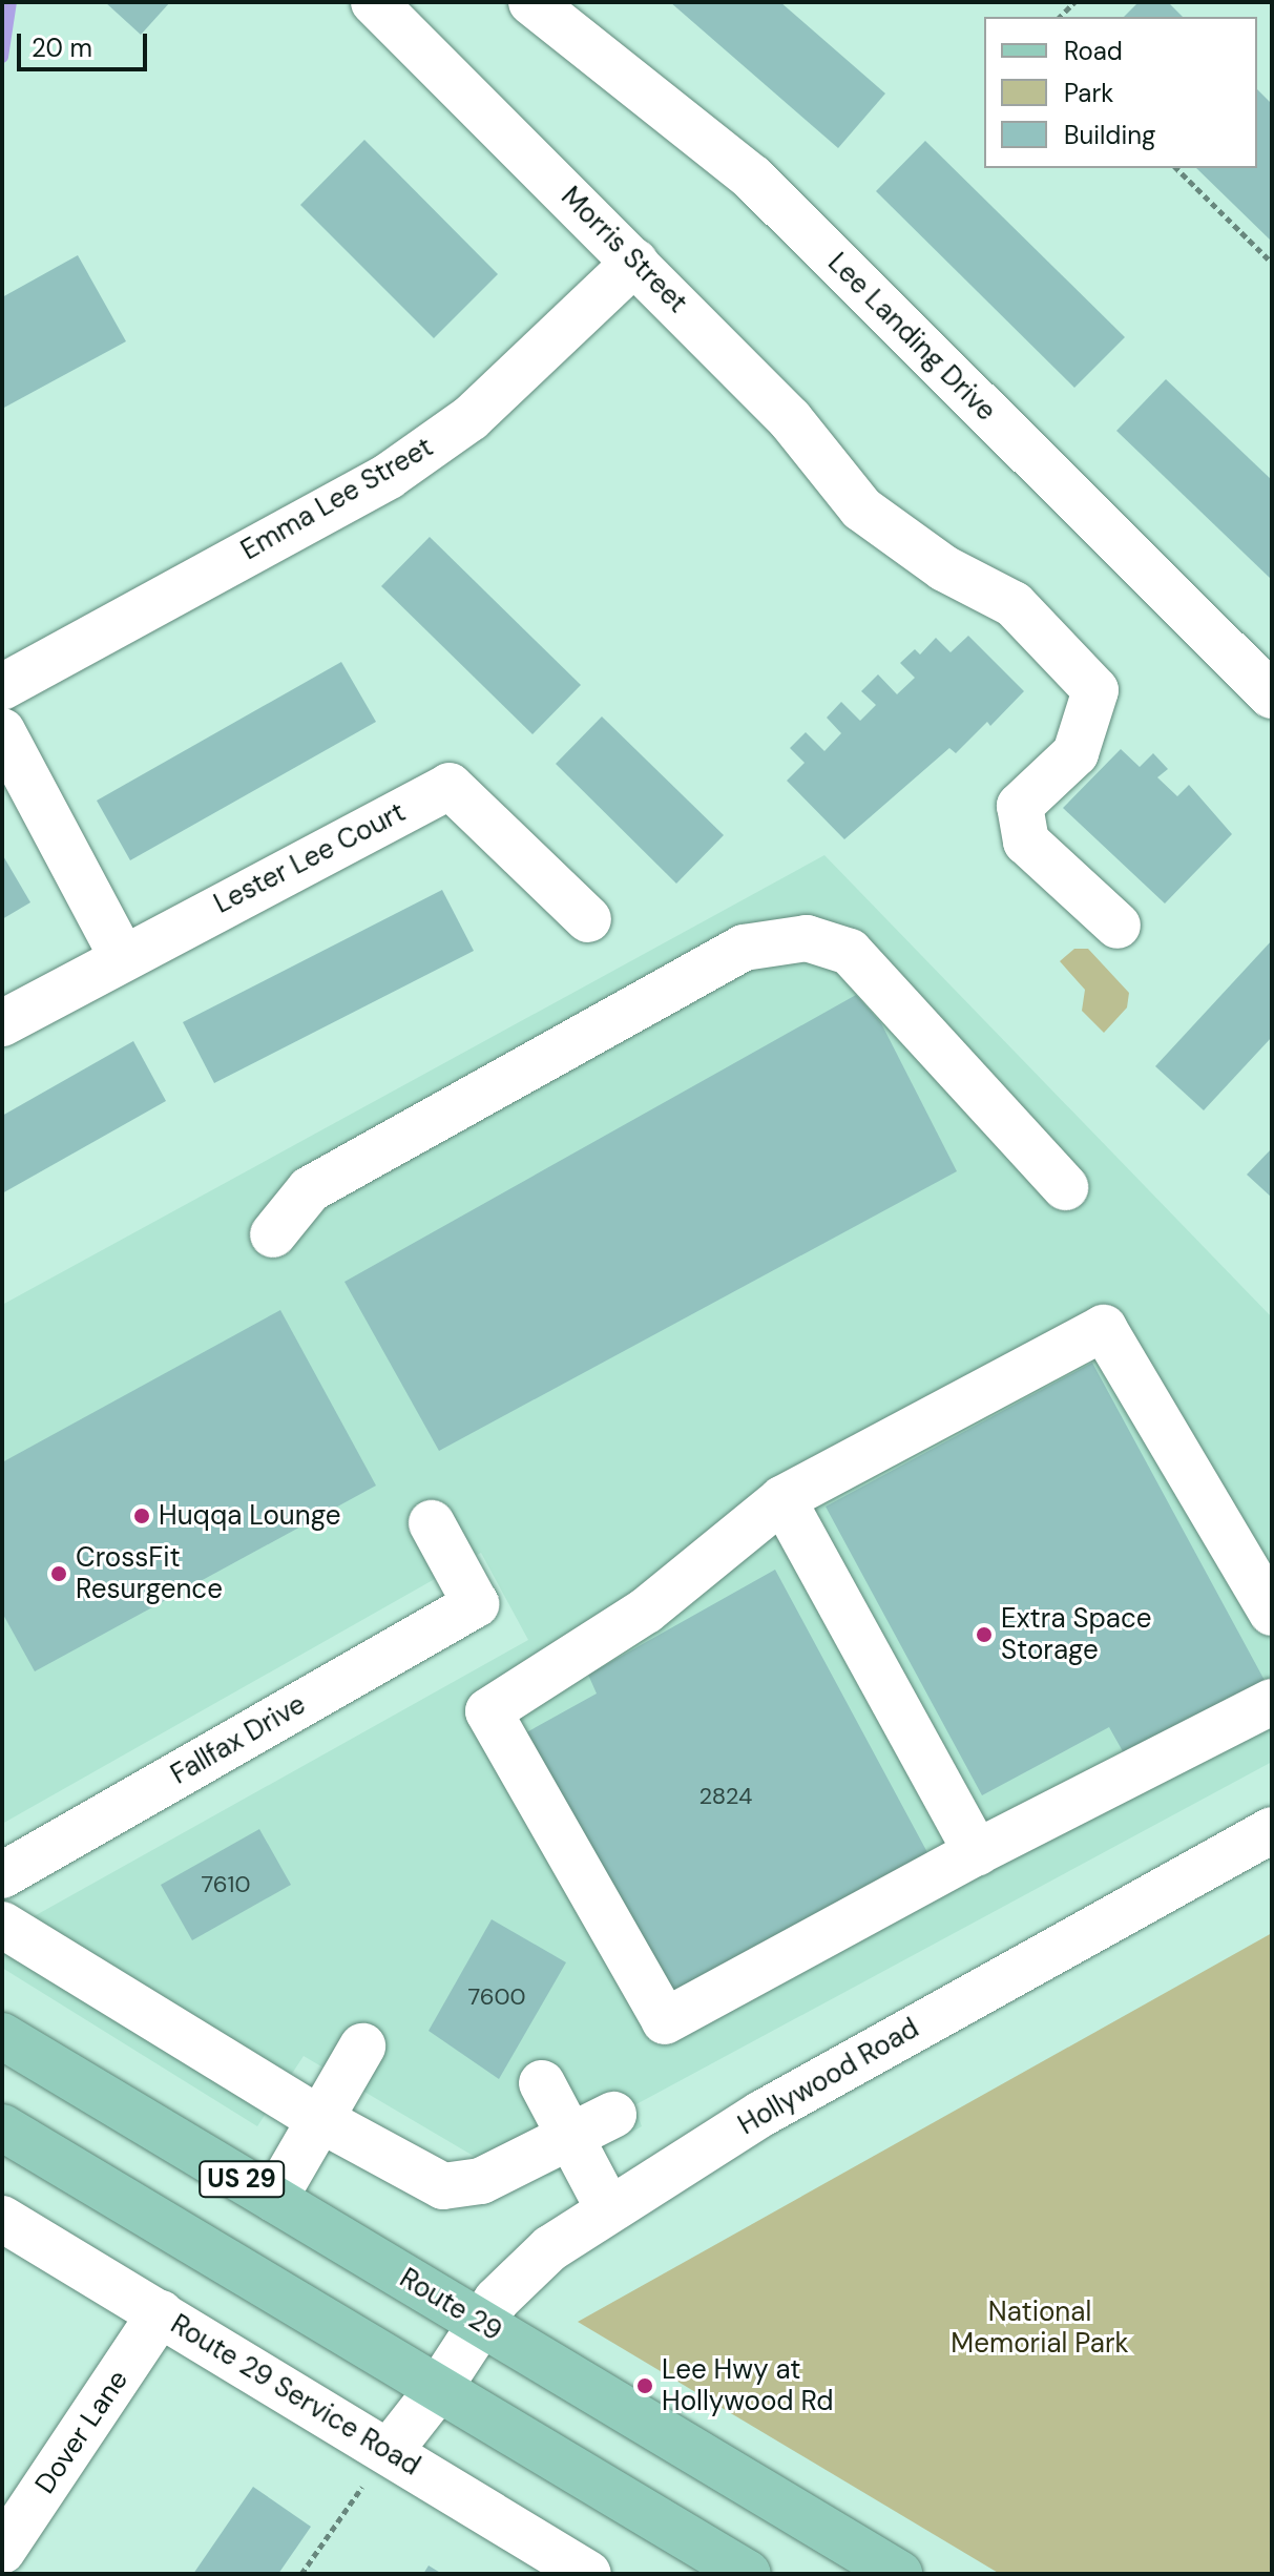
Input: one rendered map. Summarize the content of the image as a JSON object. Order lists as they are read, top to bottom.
{
  "streets": {
    "main road": ["US 29", "Route 29"],
    "street": [
      "Morris Street",
      "Lee Landing Drive",
      "Emma Lee Street",
      "Lester Lee Court",
      "Fallfax Drive",
      "Hollywood Road",
      "Route 29 Service Road",
      "Dover Lane"
    ]
  },
  "crossings": [
    ["Morris Street", "Emma Lee Street"],
    ["Hollywood Road", "US 29"],
    ["Hollywood Road", "Route 29"],
    ["Hollywood Road", "Route 29 Service Road"],
    ["Route 29 Service Road", "Dover Lane"]
  ],
  "parks": ["National Memorial Park"],
  "places": [
    "Huqqa Lounge",
    "CrossFit Resurgence",
    "Extra Space Storage",
    "Lee Hwy at Hollywood Rd"
  ],
  "house_numbers": ["2824", "7610", "7600"],
  "legend": ["Road", "Park", "Building"],
  "scale_bar": "20 m"
}
